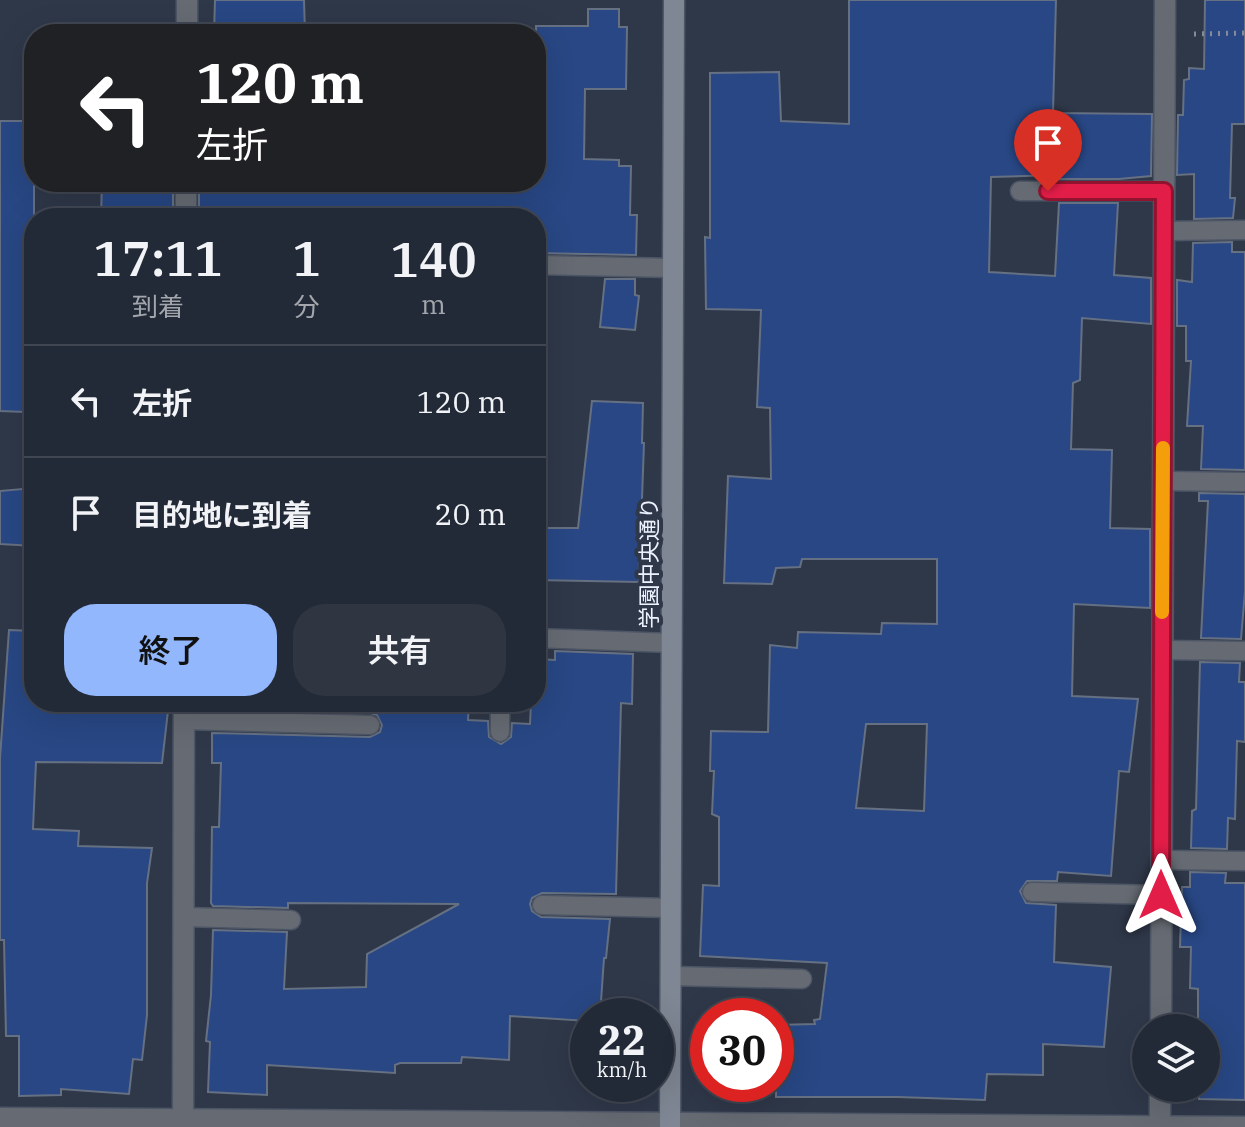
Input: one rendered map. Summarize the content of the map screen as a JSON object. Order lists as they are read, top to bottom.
{
  "streets": {
    "street": ["学園中央通り"]
  },
  "page": {
    "turn": ["120 m", "左折"],
    "eta": [
      "17:11",
      "到着",
      "1",
      "分",
      "140",
      "m"
    ],
    "list": [
      {
        "name": "左折",
        "value": "120 m"
      },
      {
        "name": "目的地に到着",
        "value": "20 m"
      }
    ],
    "buttons": ["終了", "共有"],
    "speed": "22 km/h",
    "limit": "30"
  }
}
